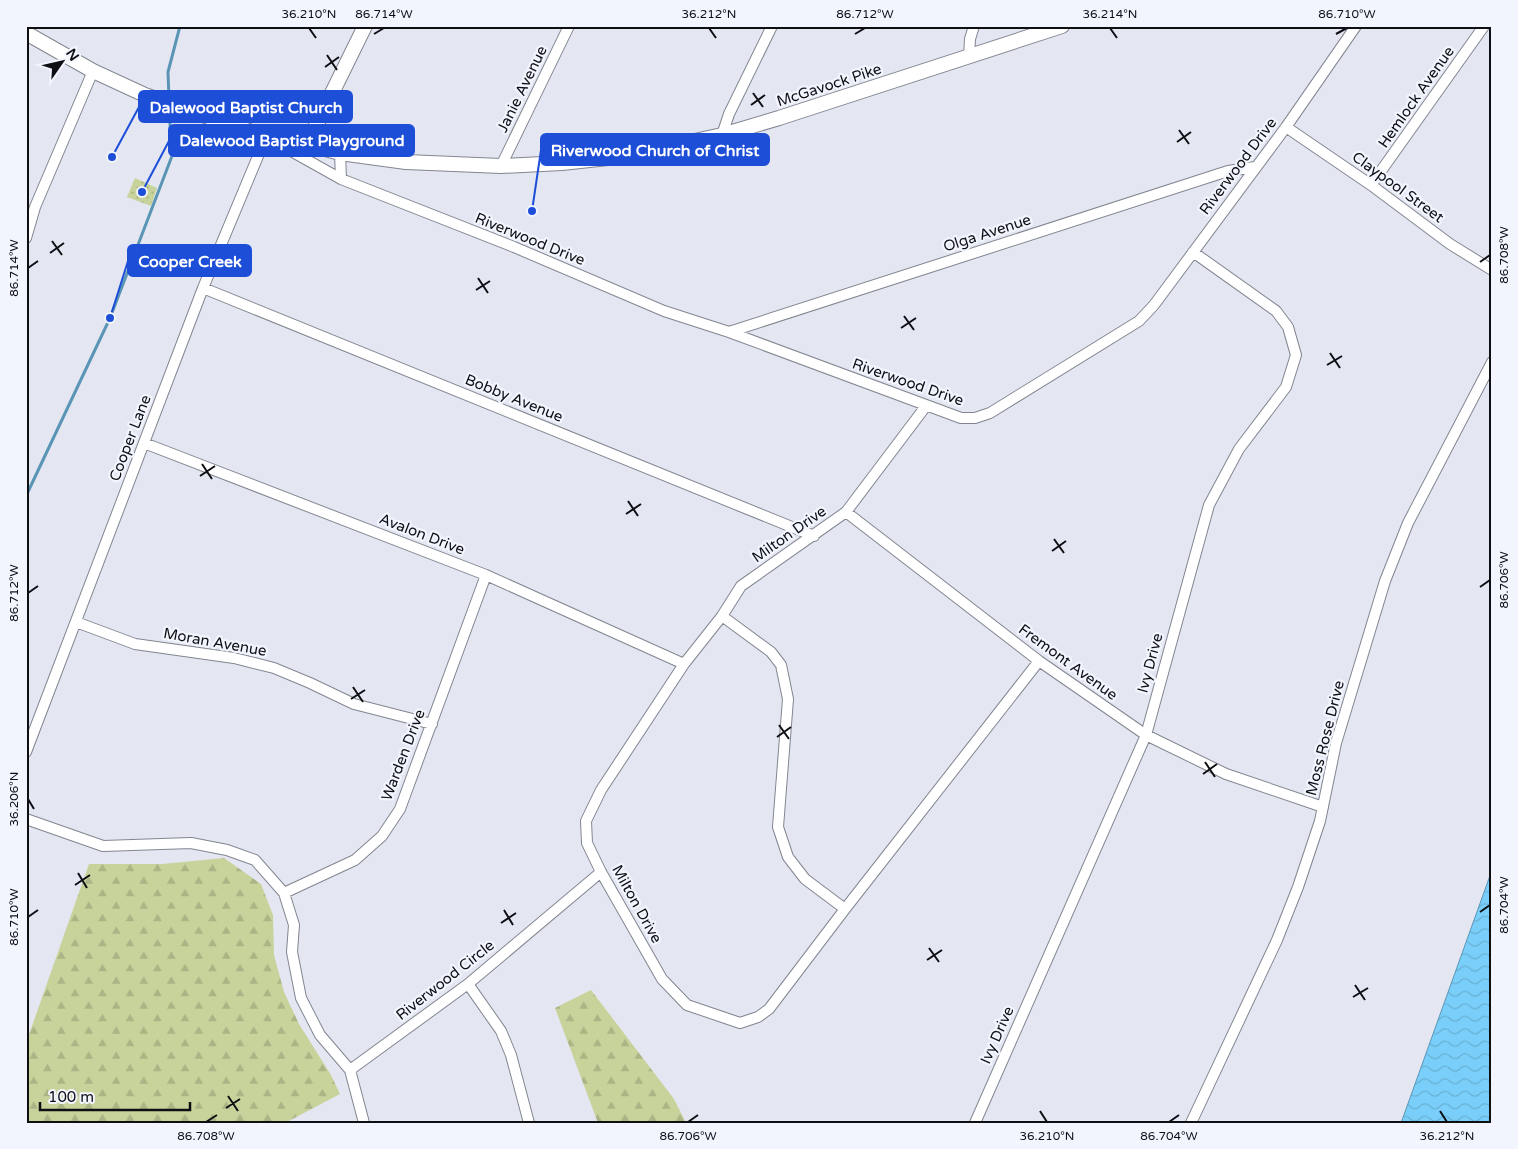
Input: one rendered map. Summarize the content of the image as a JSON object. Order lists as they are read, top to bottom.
{
  "streets": {
    "street": [
      "McGavock Pike",
      "Janie Avenue",
      "Hemlock Avenue",
      "Riverwood Drive",
      "Claypool Street",
      "Olga Avenue",
      "Bobby Avenue",
      "Cooper Lane",
      "Avalon Drive",
      "Milton Drive",
      "Moran Avenue",
      "Fremont Avenue",
      "Ivy Drive",
      "Moss Rose Drive",
      "Warden Drive",
      "Riverwood Circle"
    ]
  },
  "crossings": [
    ["McGavock Pike", "Janie Avenue"],
    ["McGavock Pike", "Riverwood Drive"],
    ["McGavock Pike", "Cooper Lane"],
    ["Hemlock Avenue", "Claypool Street"],
    ["Riverwood Drive", "Claypool Street"],
    ["Riverwood Drive", "Olga Avenue"],
    ["Riverwood Drive", "Cooper Lane"],
    ["Riverwood Drive", "Milton Drive"],
    ["Riverwood Drive", "Ivy Drive"],
    ["Bobby Avenue", "Cooper Lane"],
    ["Bobby Avenue", "Milton Drive"],
    ["Cooper Lane", "Avalon Drive"],
    ["Cooper Lane", "Moran Avenue"],
    ["Avalon Drive", "Milton Drive"],
    ["Avalon Drive", "Warden Drive"],
    ["Milton Drive", "Fremont Avenue"],
    ["Milton Drive", "Riverwood Circle"],
    ["Moran Avenue", "Warden Drive"],
    ["Fremont Avenue", "Ivy Drive"],
    ["Fremont Avenue", "Moss Rose Drive"]
  ],
  "places": [
    "Dalewood Baptist Church",
    "Dalewood Baptist Playground",
    "Riverwood Church of Christ",
    "Cooper Creek"
  ],
  "scale_bar": "100 m",
  "north": "top right",
  "coordinates": [
    "36.210°N",
    "86.714°W",
    "36.212°N",
    "86.712°W",
    "36.214°N",
    "86.710°W",
    "86.708°W",
    "86.706°W",
    "36.206°N",
    "86.704°W"
  ]
}
